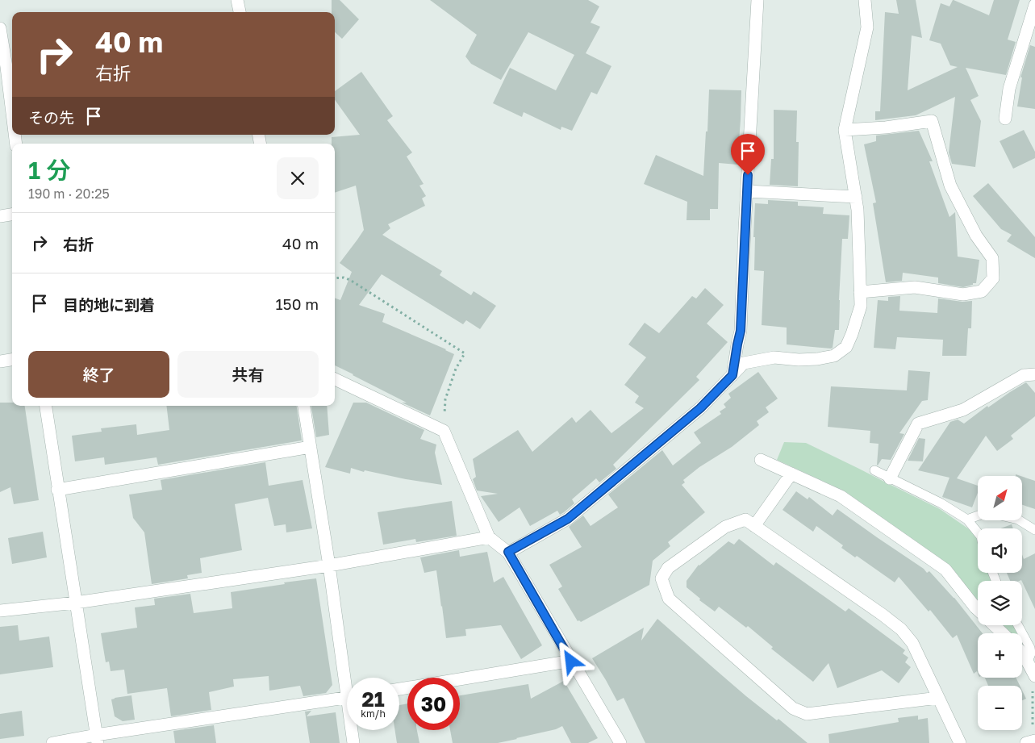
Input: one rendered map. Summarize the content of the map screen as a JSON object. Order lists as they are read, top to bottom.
{
  "north": "top right",
  "page": {
    "turn": ["40 m", "右折"],
    "then": "その先",
    "heading": ["1 分", "190 m · 20:25"],
    "list": [
      {
        "name": "右折",
        "value": "40 m"
      },
      {
        "name": "目的地に到着",
        "value": "150 m"
      }
    ],
    "buttons": ["終了", "共有"],
    "map_buttons": ["+", "−"],
    "speed": "21 km/h",
    "limit": "30"
  }
}
